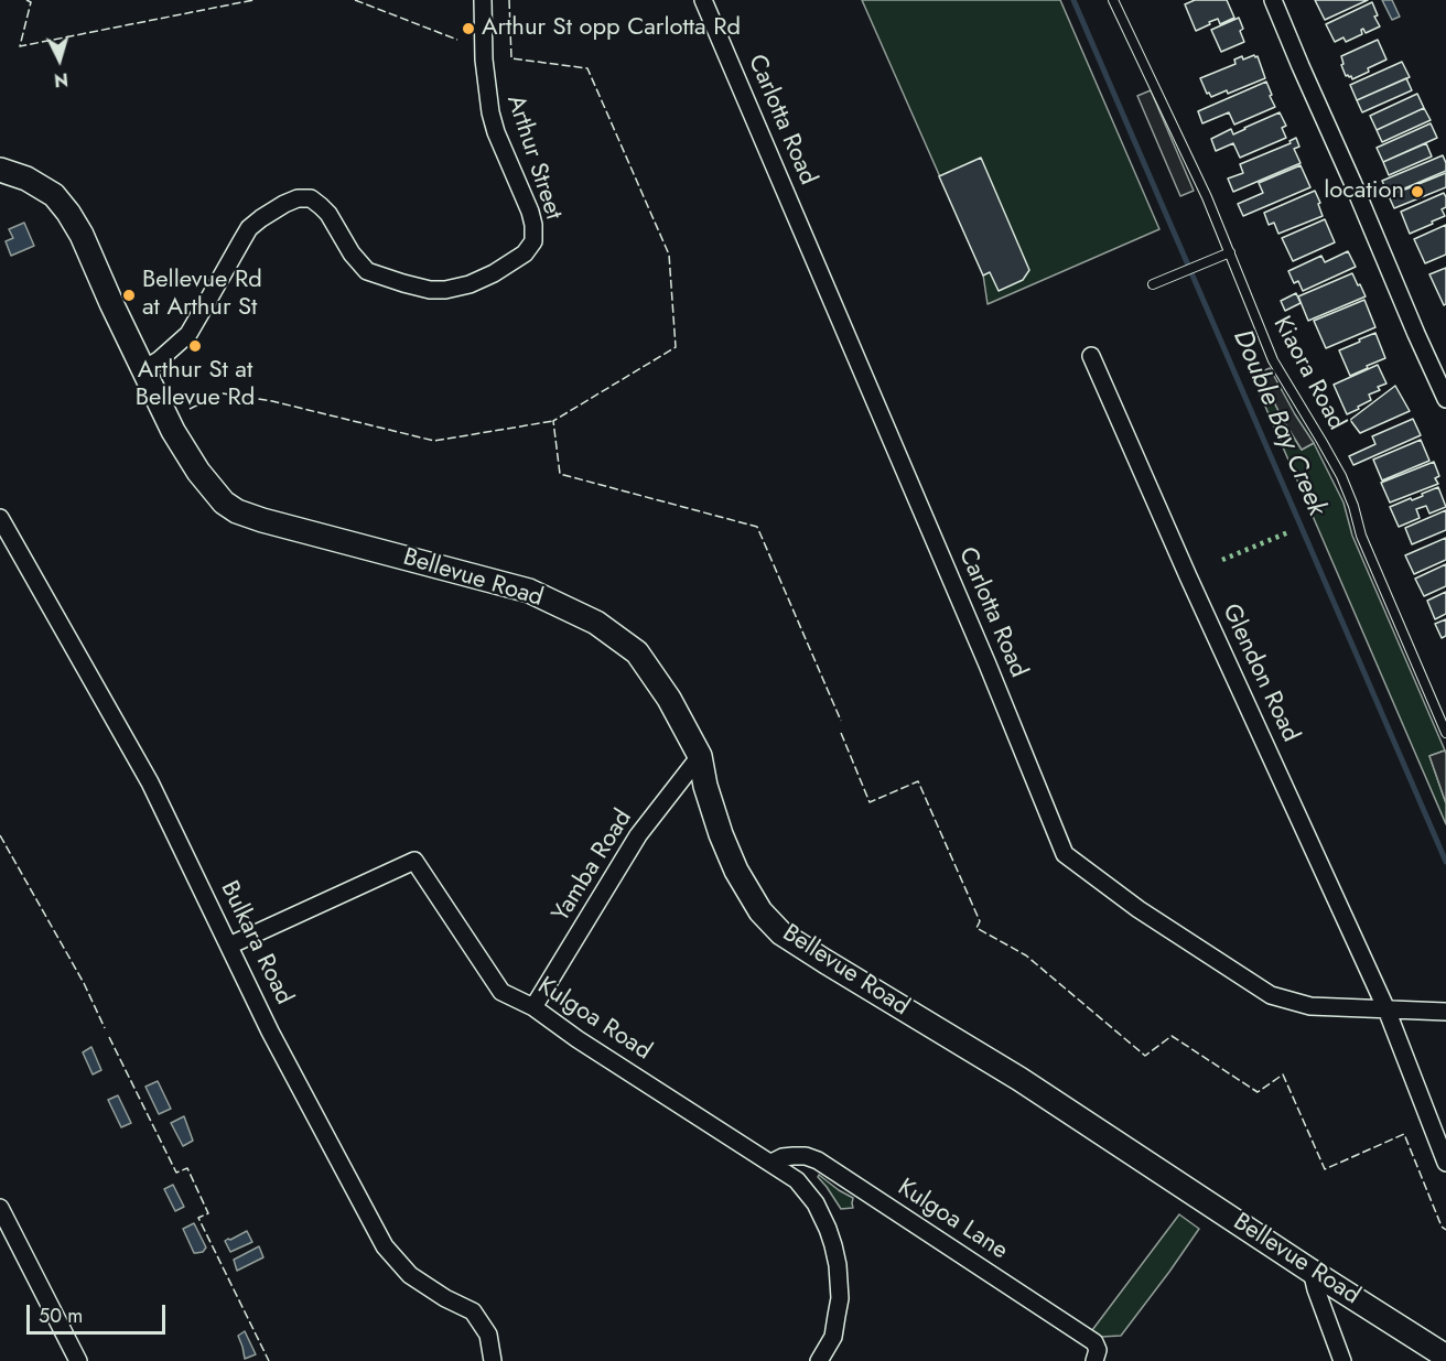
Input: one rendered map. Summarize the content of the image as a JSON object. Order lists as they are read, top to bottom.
{
  "streets": {
    "street": [
      "Carlotta Road",
      "Arthur Street",
      "Bellevue Road",
      "Glendon Road",
      "Yamba Road",
      "Bulkara Road",
      "Kulgoa Road",
      "Kulgoa Lane"
    ],
    "lane": ["Kiaora Road"]
  },
  "crossings": [
    ["Carlotta Road", "Glendon Road"],
    ["Arthur Street", "Bellevue Road"],
    ["Bellevue Road", "Yamba Road"],
    ["Yamba Road", "Kulgoa Road"],
    ["Bulkara Road", "Kulgoa Road"],
    ["Kulgoa Road", "Kulgoa Lane"]
  ],
  "water": ["Double Bay Creek"],
  "places": [
    "Arthur St opp Carlotta Rd",
    "location",
    "Bellevue Rd at Arthur St",
    "Arthur St at Bellevue Rd"
  ],
  "scale_bar": "50 m",
  "north": "bottom"
}
